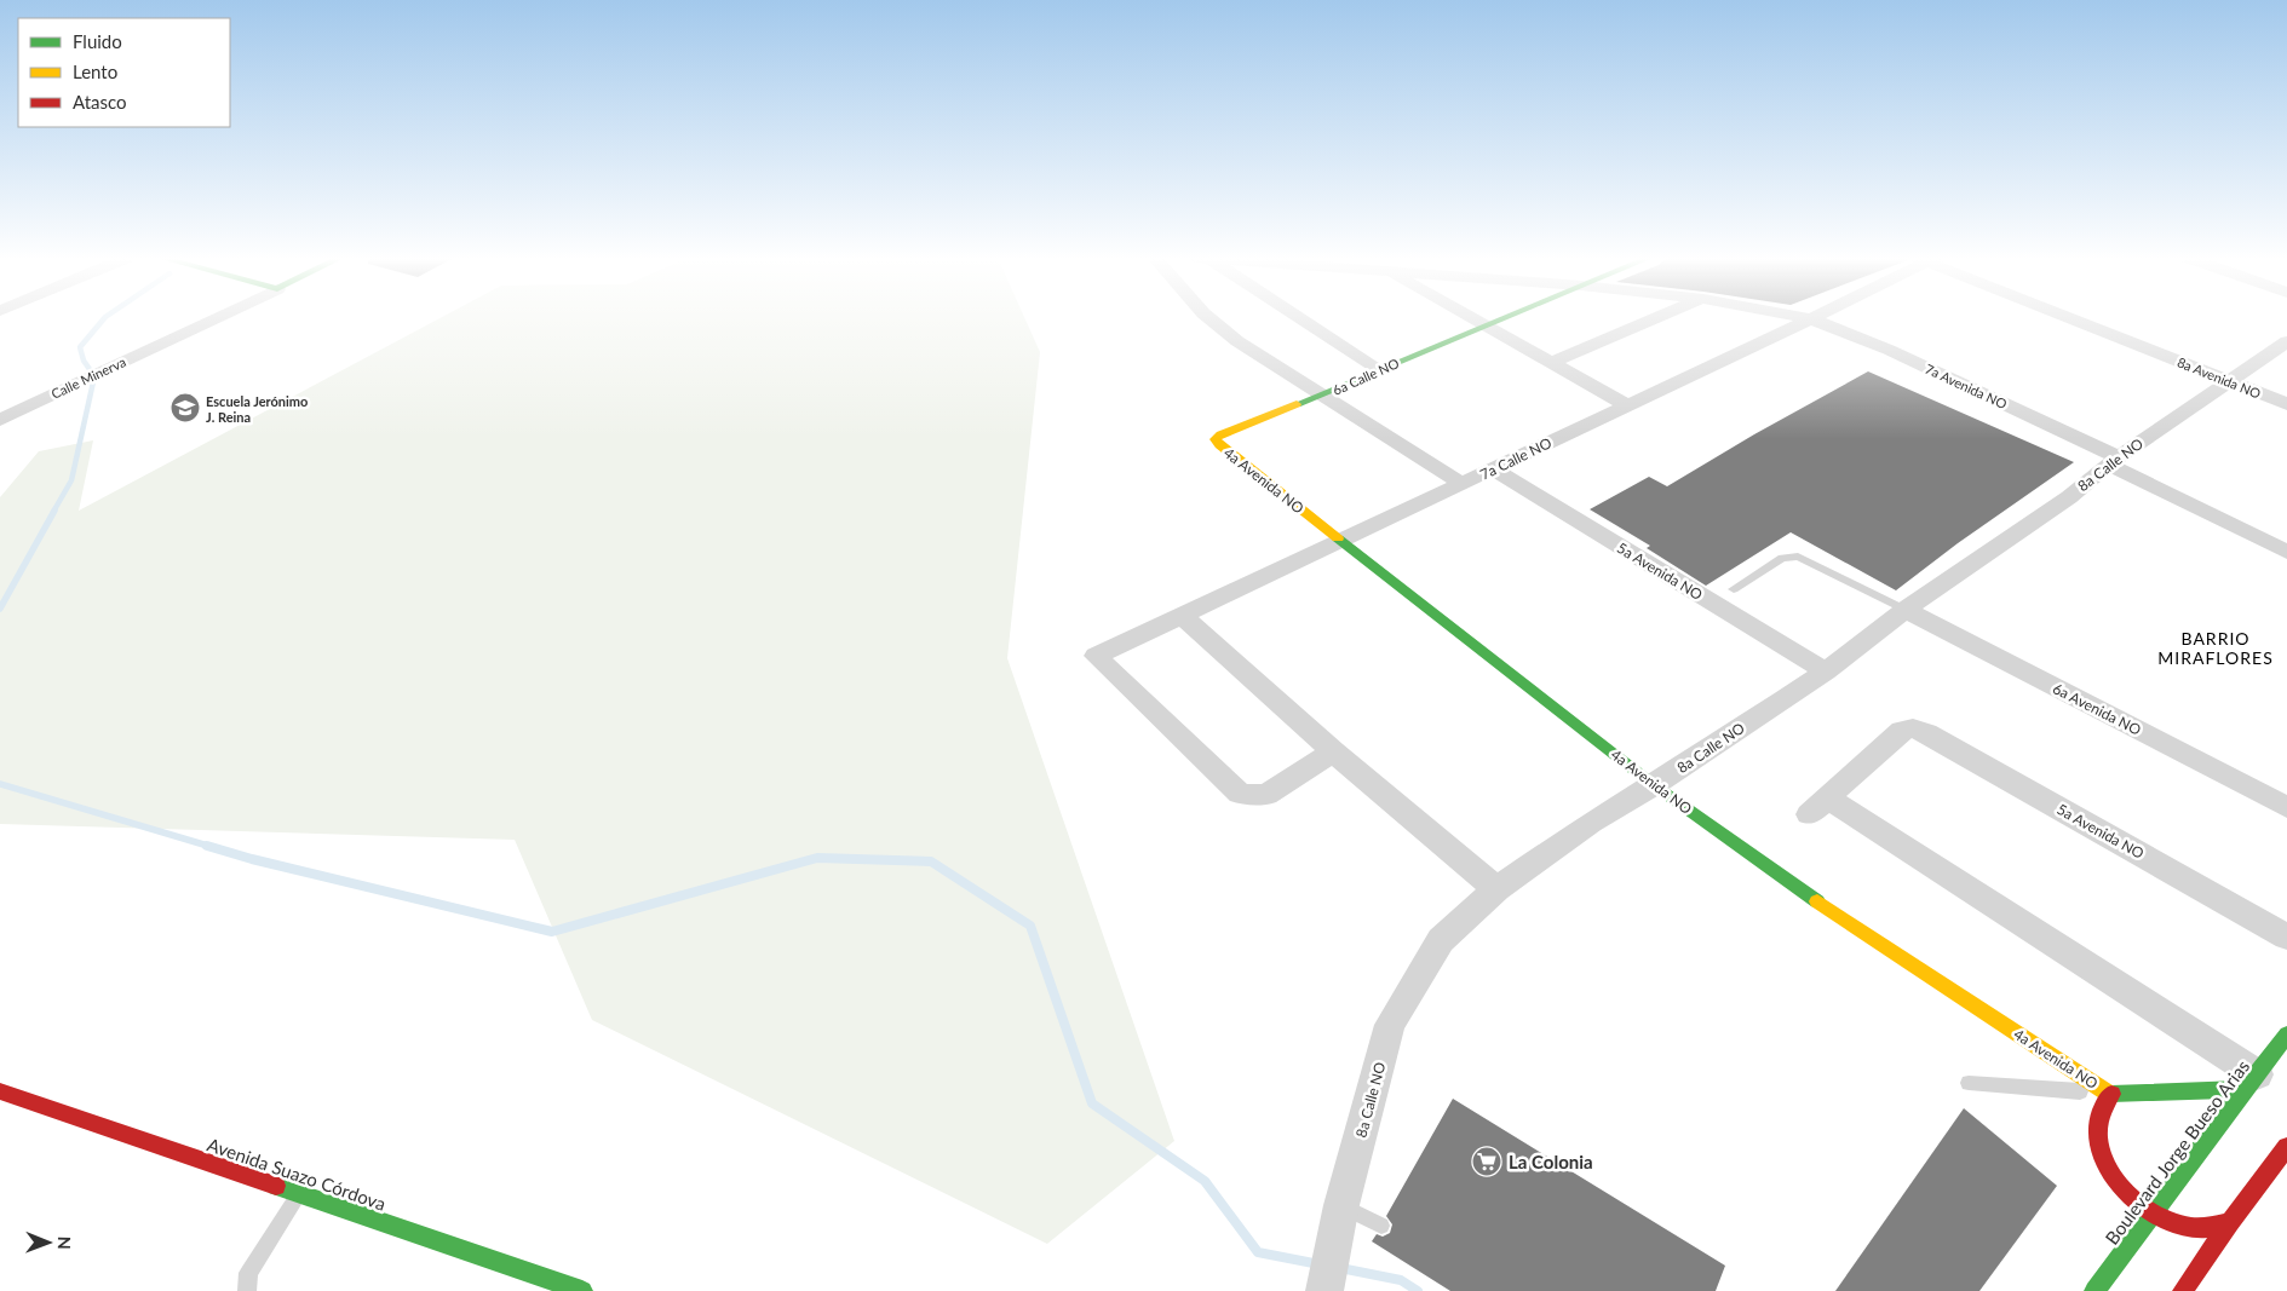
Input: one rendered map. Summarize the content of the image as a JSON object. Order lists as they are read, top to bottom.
{
  "streets": {
    "street": [
      "6a Calle NO",
      "Calle Minerva",
      "8a Avenida NO",
      "7a Avenida NO",
      "7a Calle NO",
      "8a Calle NO",
      "4a Avenida NO",
      "5a Avenida NO",
      "6a Avenida NO",
      "Boulevard Jorge Bueso Arias",
      "Avenida Suazo Córdova"
    ]
  },
  "crossings": [
    ["6a Calle NO", "4a Avenida NO"],
    ["8a Avenida NO", "8a Calle NO"],
    ["7a Avenida NO", "7a Calle NO"],
    ["7a Avenida NO", "8a Calle NO"],
    ["7a Calle NO", "4a Avenida NO"],
    ["7a Calle NO", "5a Avenida NO"],
    ["8a Calle NO", "4a Avenida NO"],
    ["8a Calle NO", "5a Avenida NO"],
    ["8a Calle NO", "6a Avenida NO"],
    ["5a Avenida NO", "Boulevard Jorge Bueso Arias"]
  ],
  "districts": ["BARRIO MIRAFLORES"],
  "places": {
    "school or university": ["Escuela Jerónimo J. Reina"],
    "supermarket": ["La Colonia"]
  },
  "legend": ["Fluido", "Lento", "Atasco"],
  "north": "right"
}
